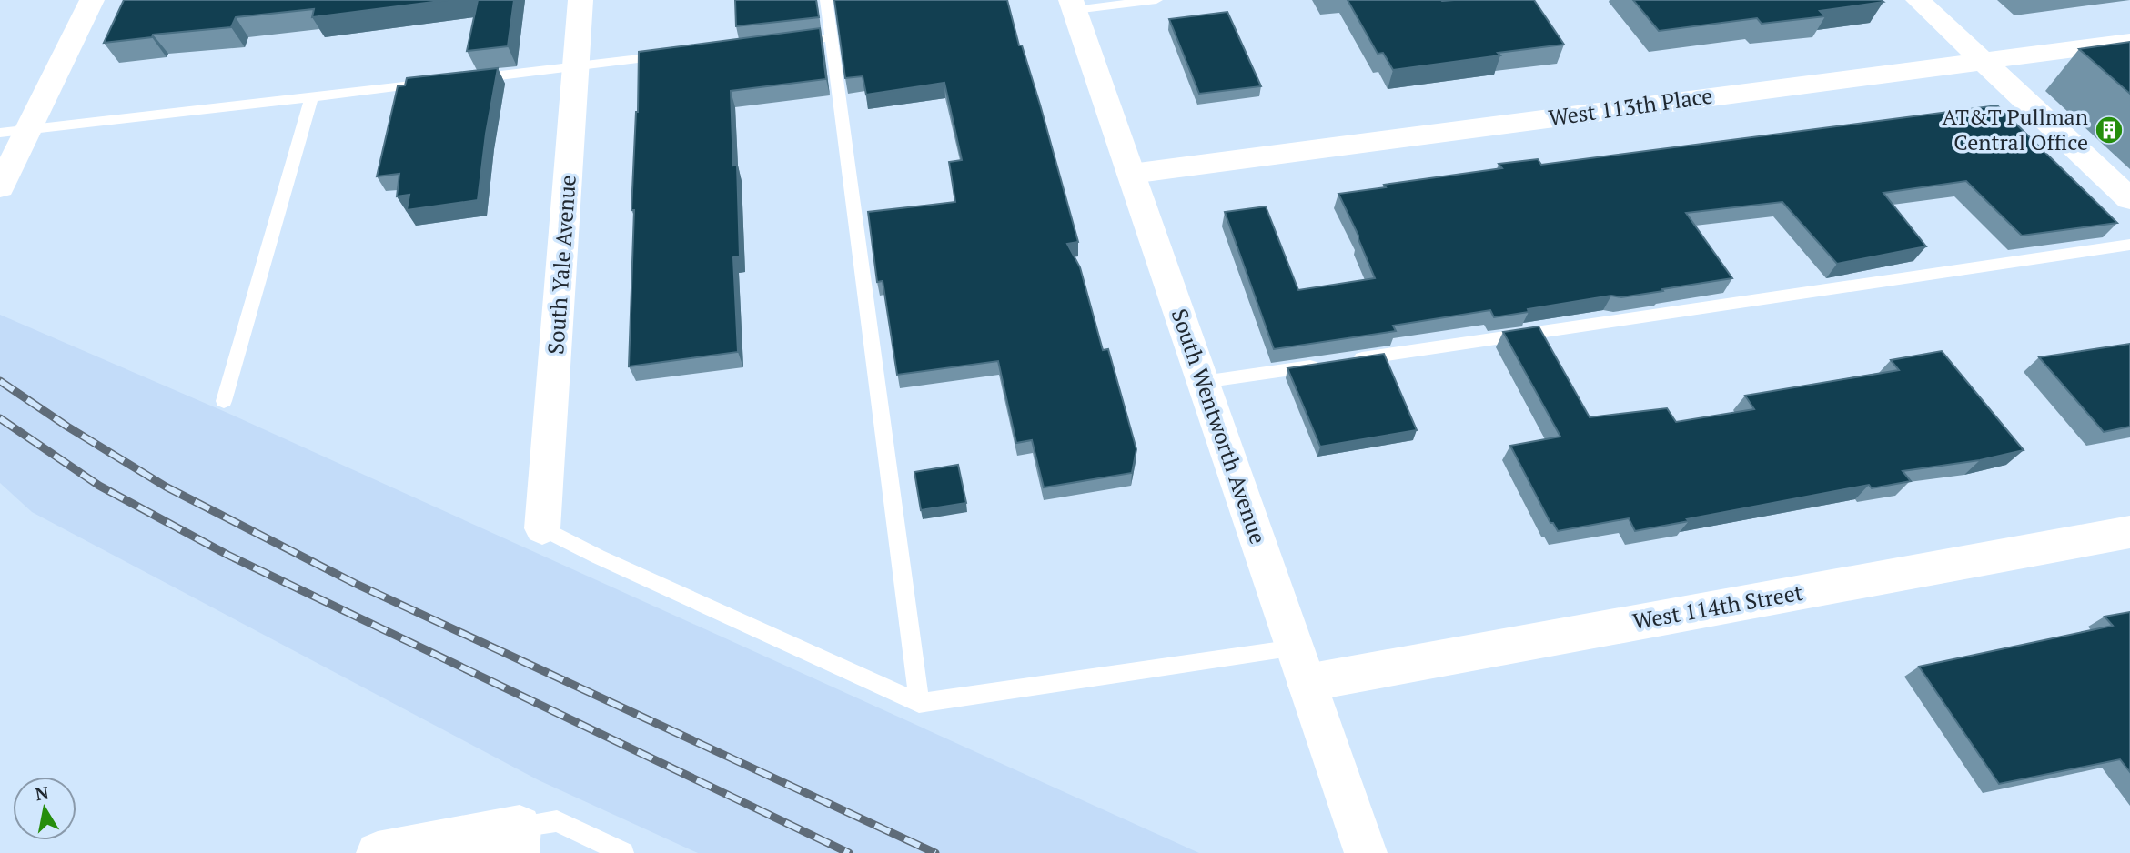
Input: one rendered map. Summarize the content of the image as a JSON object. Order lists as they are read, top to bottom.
{
  "streets": {
    "street": [
      "West 113th Place",
      "South Yale Avenue",
      "South Wentworth Avenue",
      "West 114th Street"
    ]
  },
  "crossings": [
    ["West 113th Place", "South Wentworth Avenue"],
    ["South Wentworth Avenue", "West 114th Street"]
  ],
  "places": {
    "building": ["AT&T Pullman Central Office"]
  },
  "north": "top"
}
